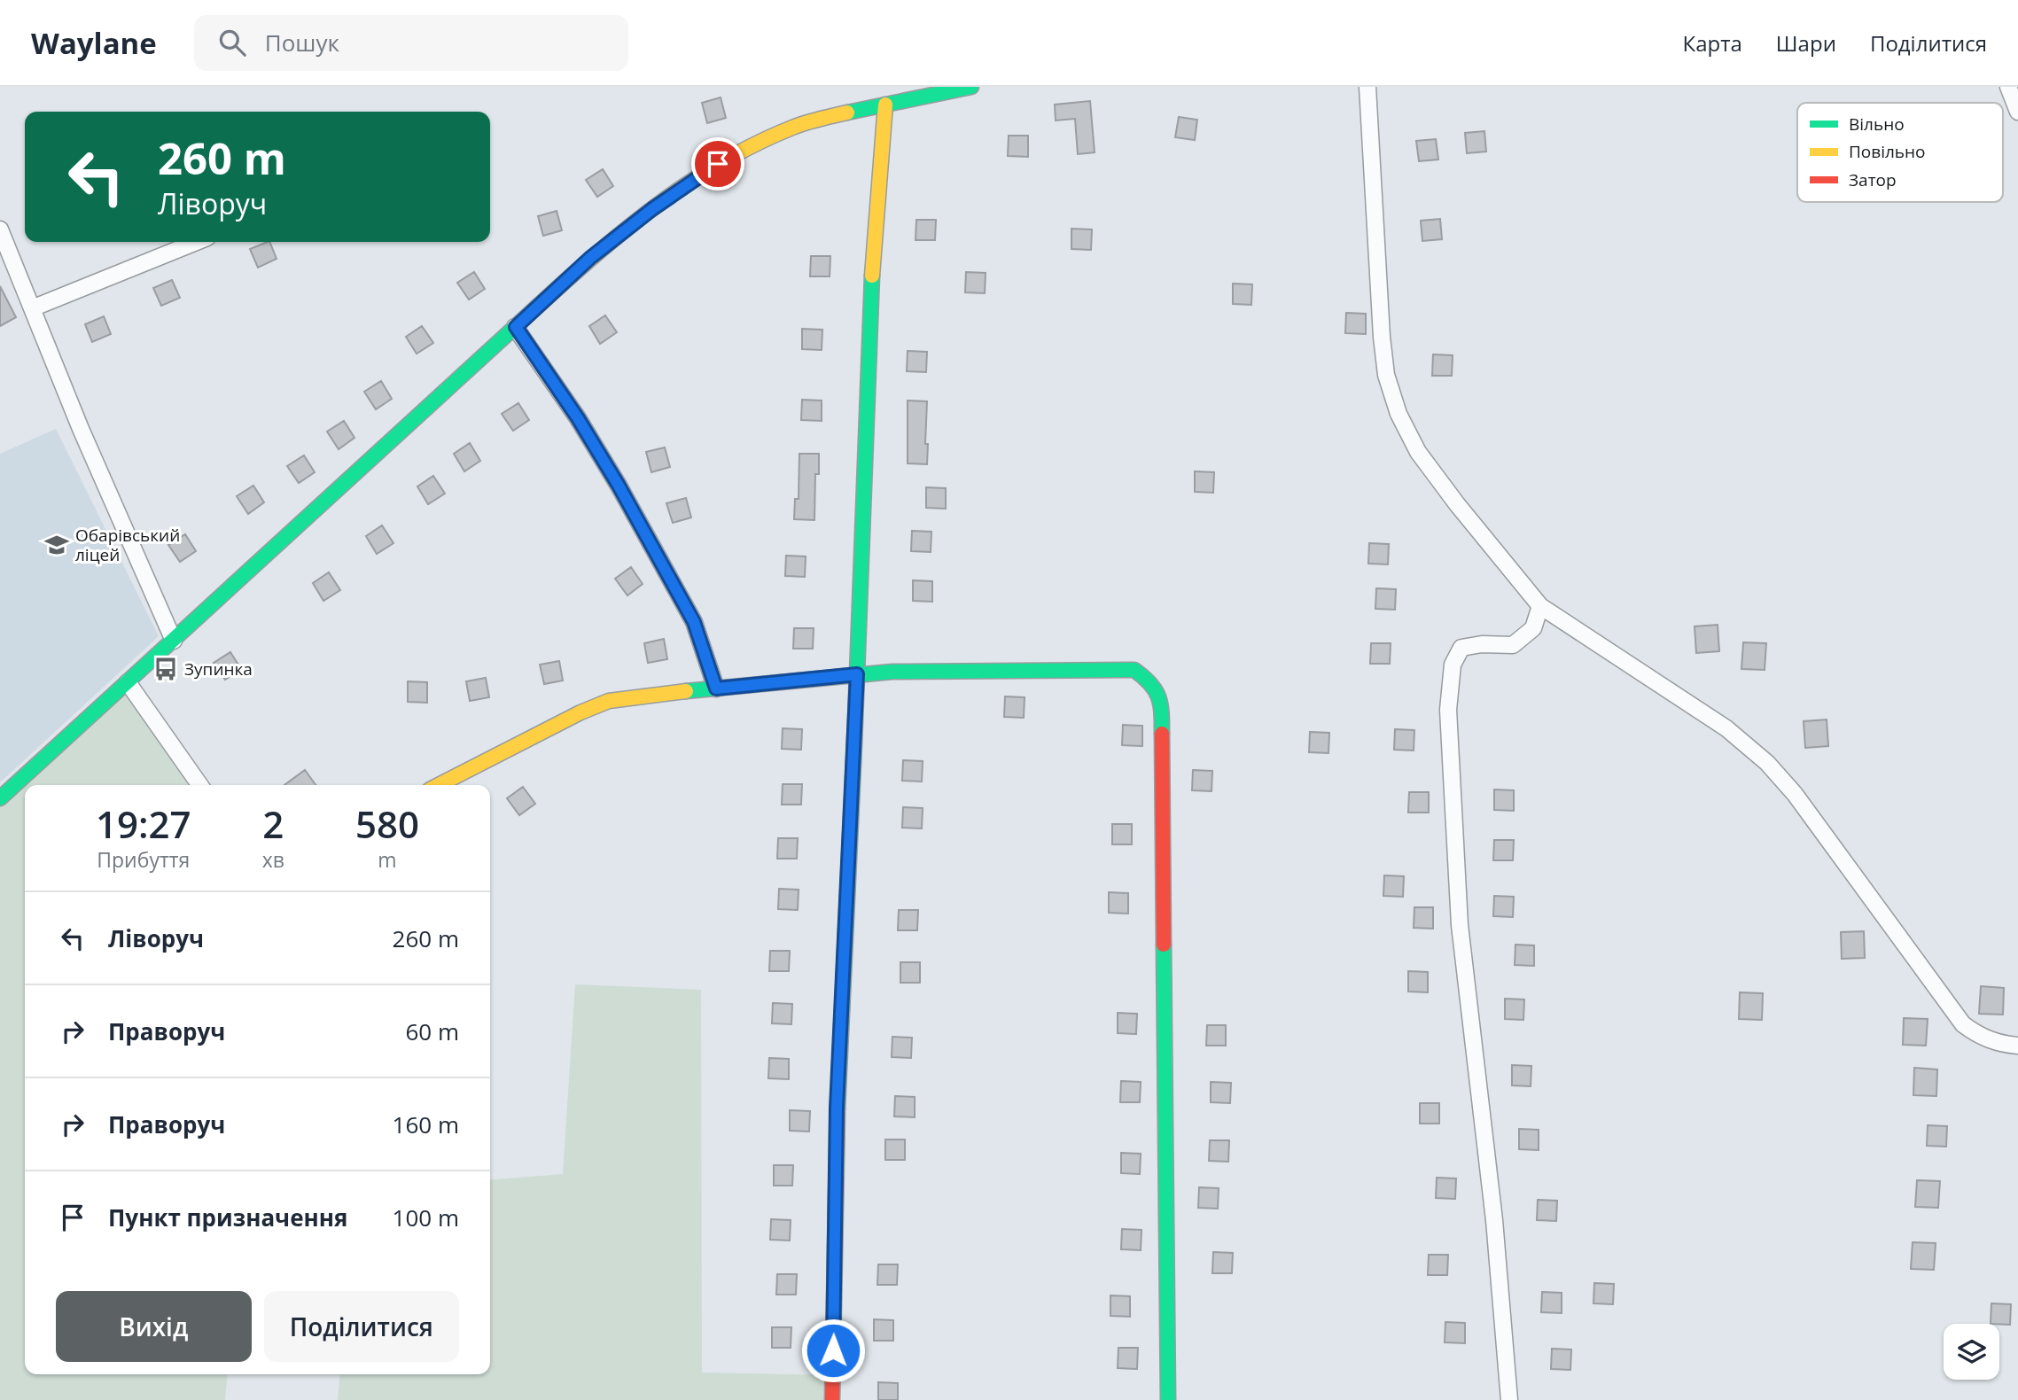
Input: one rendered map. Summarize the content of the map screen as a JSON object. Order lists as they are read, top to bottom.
{
  "places": {
    "school or university": ["Обарівський ліцей"],
    "bus stop": ["Зупинка"]
  },
  "legend": ["Вільно", "Повільно", "Затор"],
  "page": {
    "header": "Waylane",
    "search": "Пошук",
    "nav": ["Карта", "Шари", "Поділитися"],
    "turn": ["260 m", "Ліворуч"],
    "eta": [
      "19:27",
      "Прибуття",
      "2",
      "хв",
      "580",
      "m"
    ],
    "list": [
      {
        "name": "Ліворуч",
        "value": "260 m"
      },
      {
        "name": "Праворуч",
        "value": "60 m"
      },
      {
        "name": "Праворуч",
        "value": "160 m"
      },
      {
        "name": "Пункт призначення",
        "value": "100 m"
      }
    ],
    "buttons": ["Вихід", "Поділитися"]
  }
}
